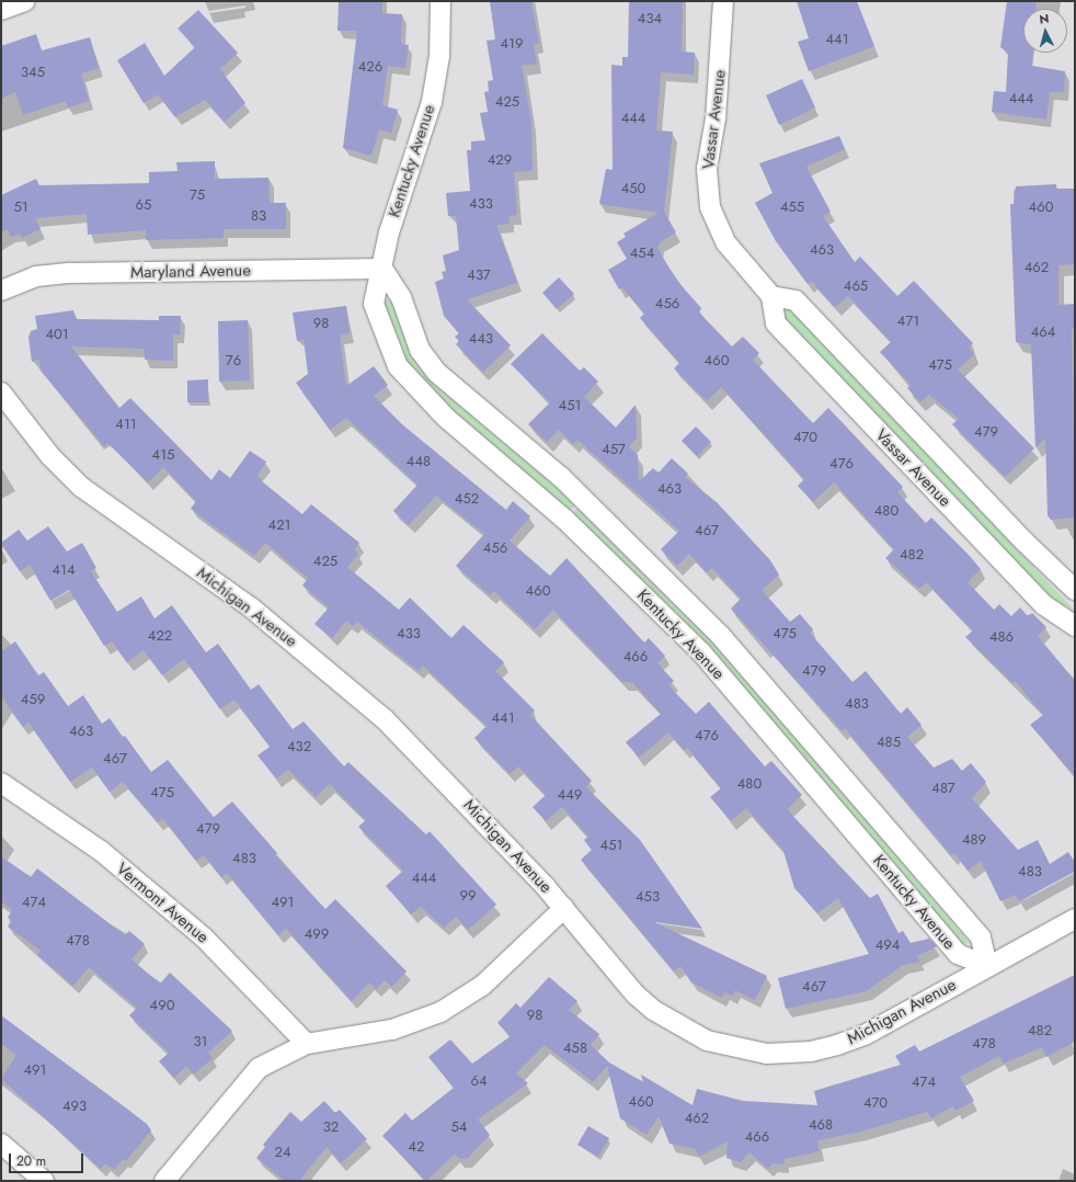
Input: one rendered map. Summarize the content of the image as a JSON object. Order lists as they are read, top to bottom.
{
  "streets": {
    "street": [
      "Vassar Avenue",
      "Kentucky Avenue",
      "Maryland Avenue",
      "Michigan Avenue",
      "Vermont Avenue"
    ]
  },
  "crossings": [
    ["Kentucky Avenue", "Maryland Avenue"],
    ["Kentucky Avenue", "Michigan Avenue"]
  ],
  "house_numbers": [
    "434",
    "441",
    "419",
    "426",
    "345",
    "444",
    "425",
    "444",
    "429",
    "450",
    "75",
    "433",
    "65",
    "51",
    "455",
    "460",
    "83",
    "463",
    "454",
    "462",
    "437",
    "465",
    "456",
    "471",
    "98",
    "464",
    "401",
    "443",
    "76",
    "460",
    "475",
    "451",
    "411",
    "479",
    "470",
    "457",
    "415",
    "448",
    "476",
    "463",
    "452",
    "480",
    "421",
    "467",
    "456",
    "482",
    "425",
    "414",
    "460",
    "433",
    "475",
    "422",
    "486",
    "466",
    "479",
    "459",
    "483",
    "441",
    "463",
    "476",
    "485",
    "432",
    "467",
    "480",
    "487",
    "475",
    "449",
    "479",
    "489",
    "451",
    "483",
    "483",
    "444",
    "99",
    "453",
    "474",
    "491",
    "499",
    "478",
    "494",
    "467",
    "490",
    "98",
    "482",
    "31",
    "478",
    "458",
    "491",
    "64",
    "474",
    "460",
    "470",
    "493",
    "462",
    "468",
    "32",
    "54",
    "466",
    "42",
    "24"
  ],
  "scale_bar": "20 m",
  "north": "top"
}
